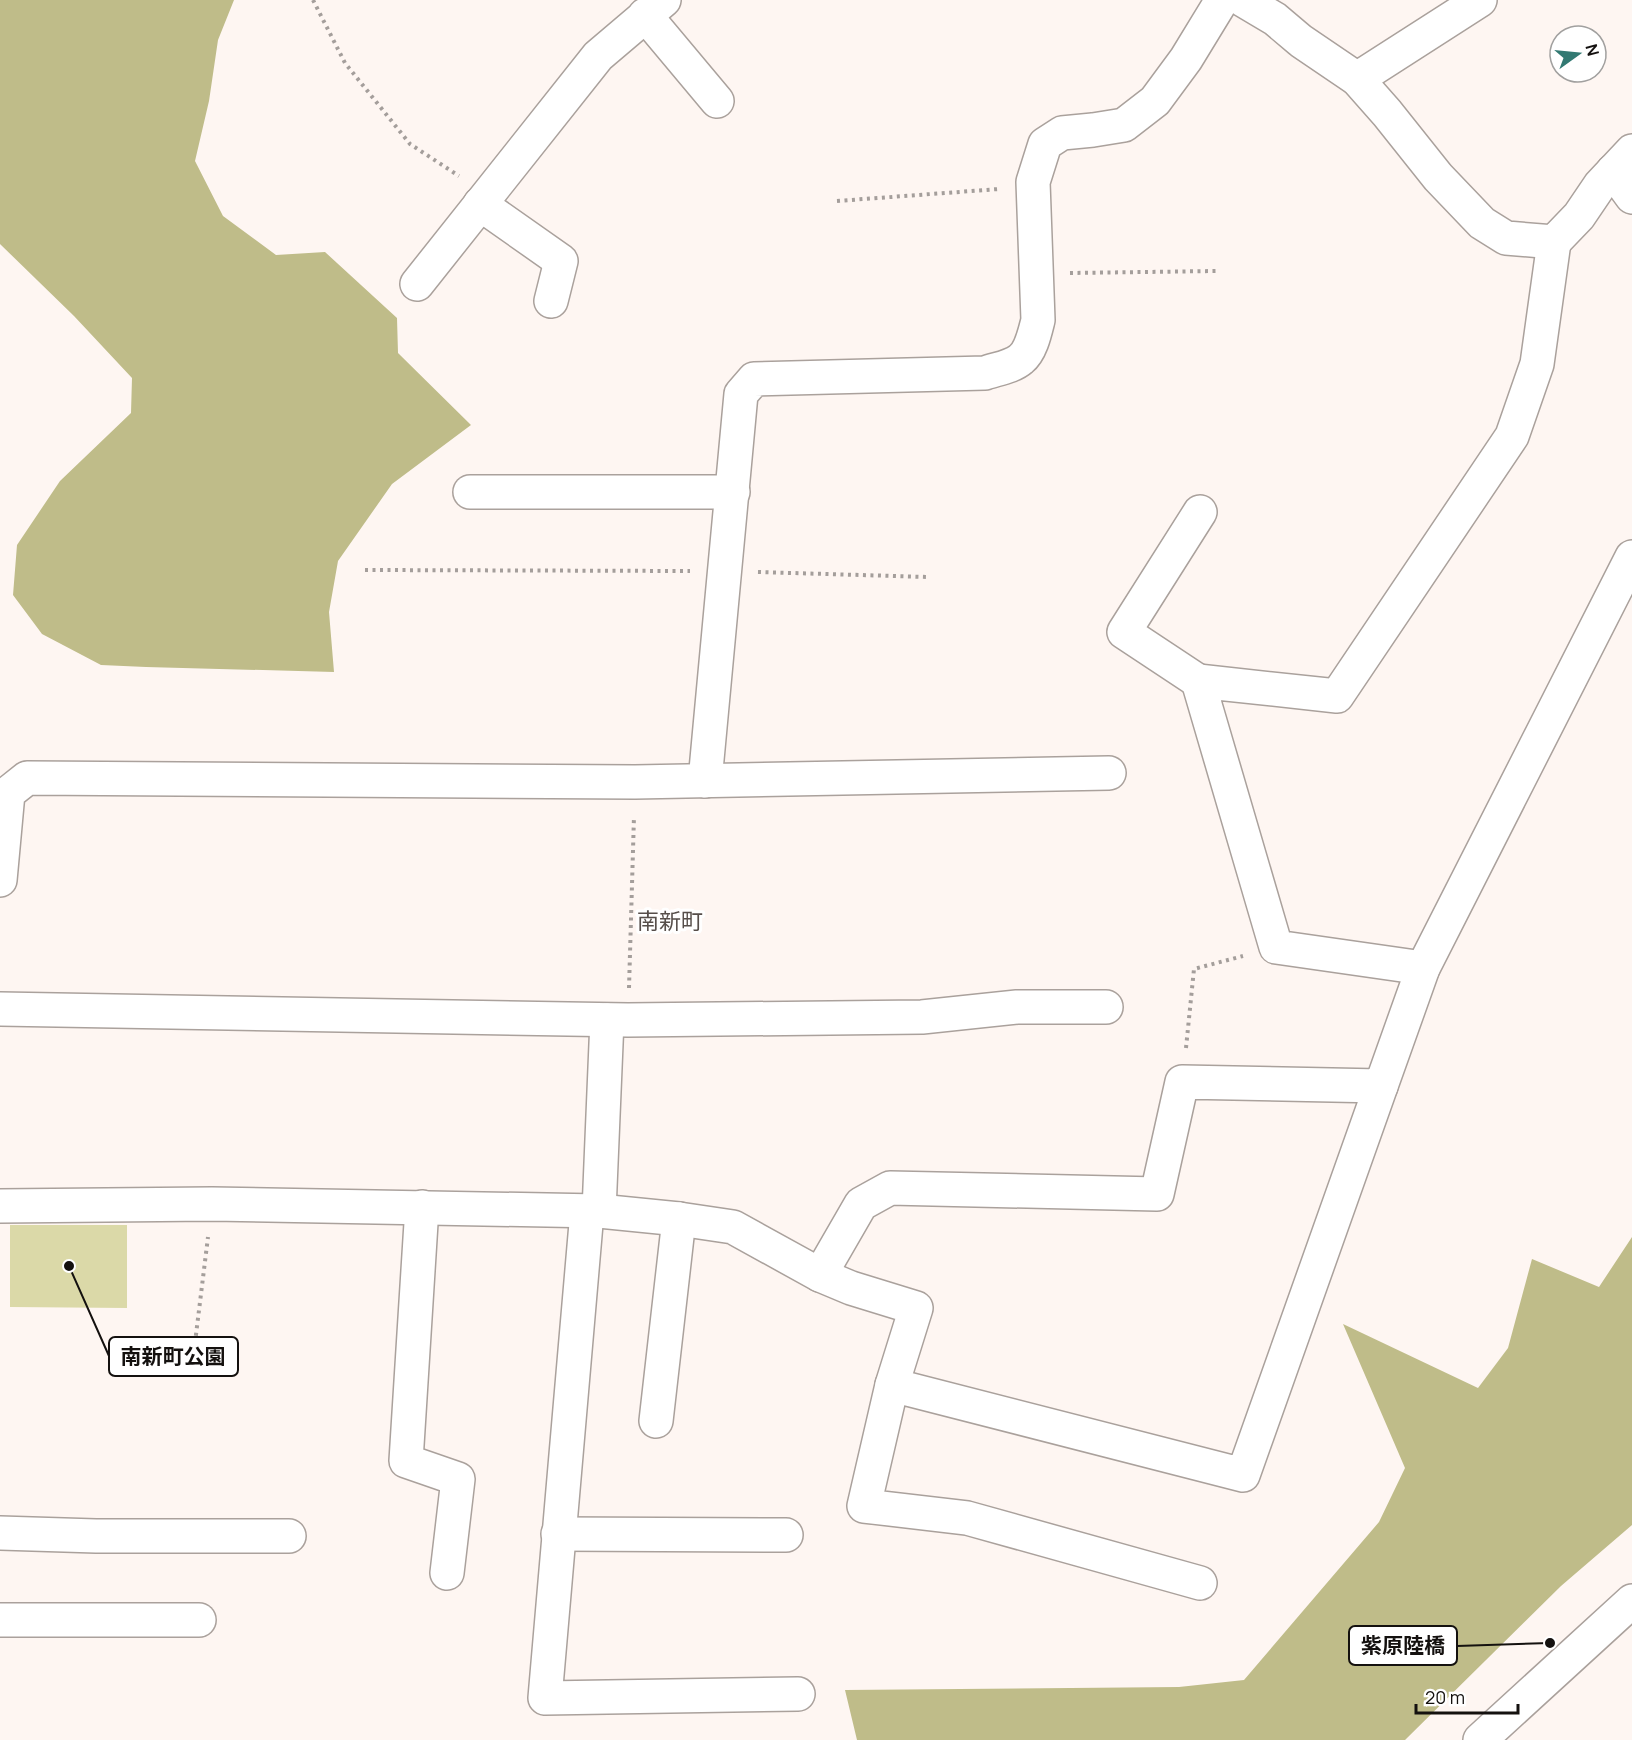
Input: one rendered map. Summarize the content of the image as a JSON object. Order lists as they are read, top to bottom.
{
  "districts": ["南新町"],
  "places": ["南新町公園", "紫原陸橋"],
  "scale_bar": "20 m",
  "north": "right"
}
